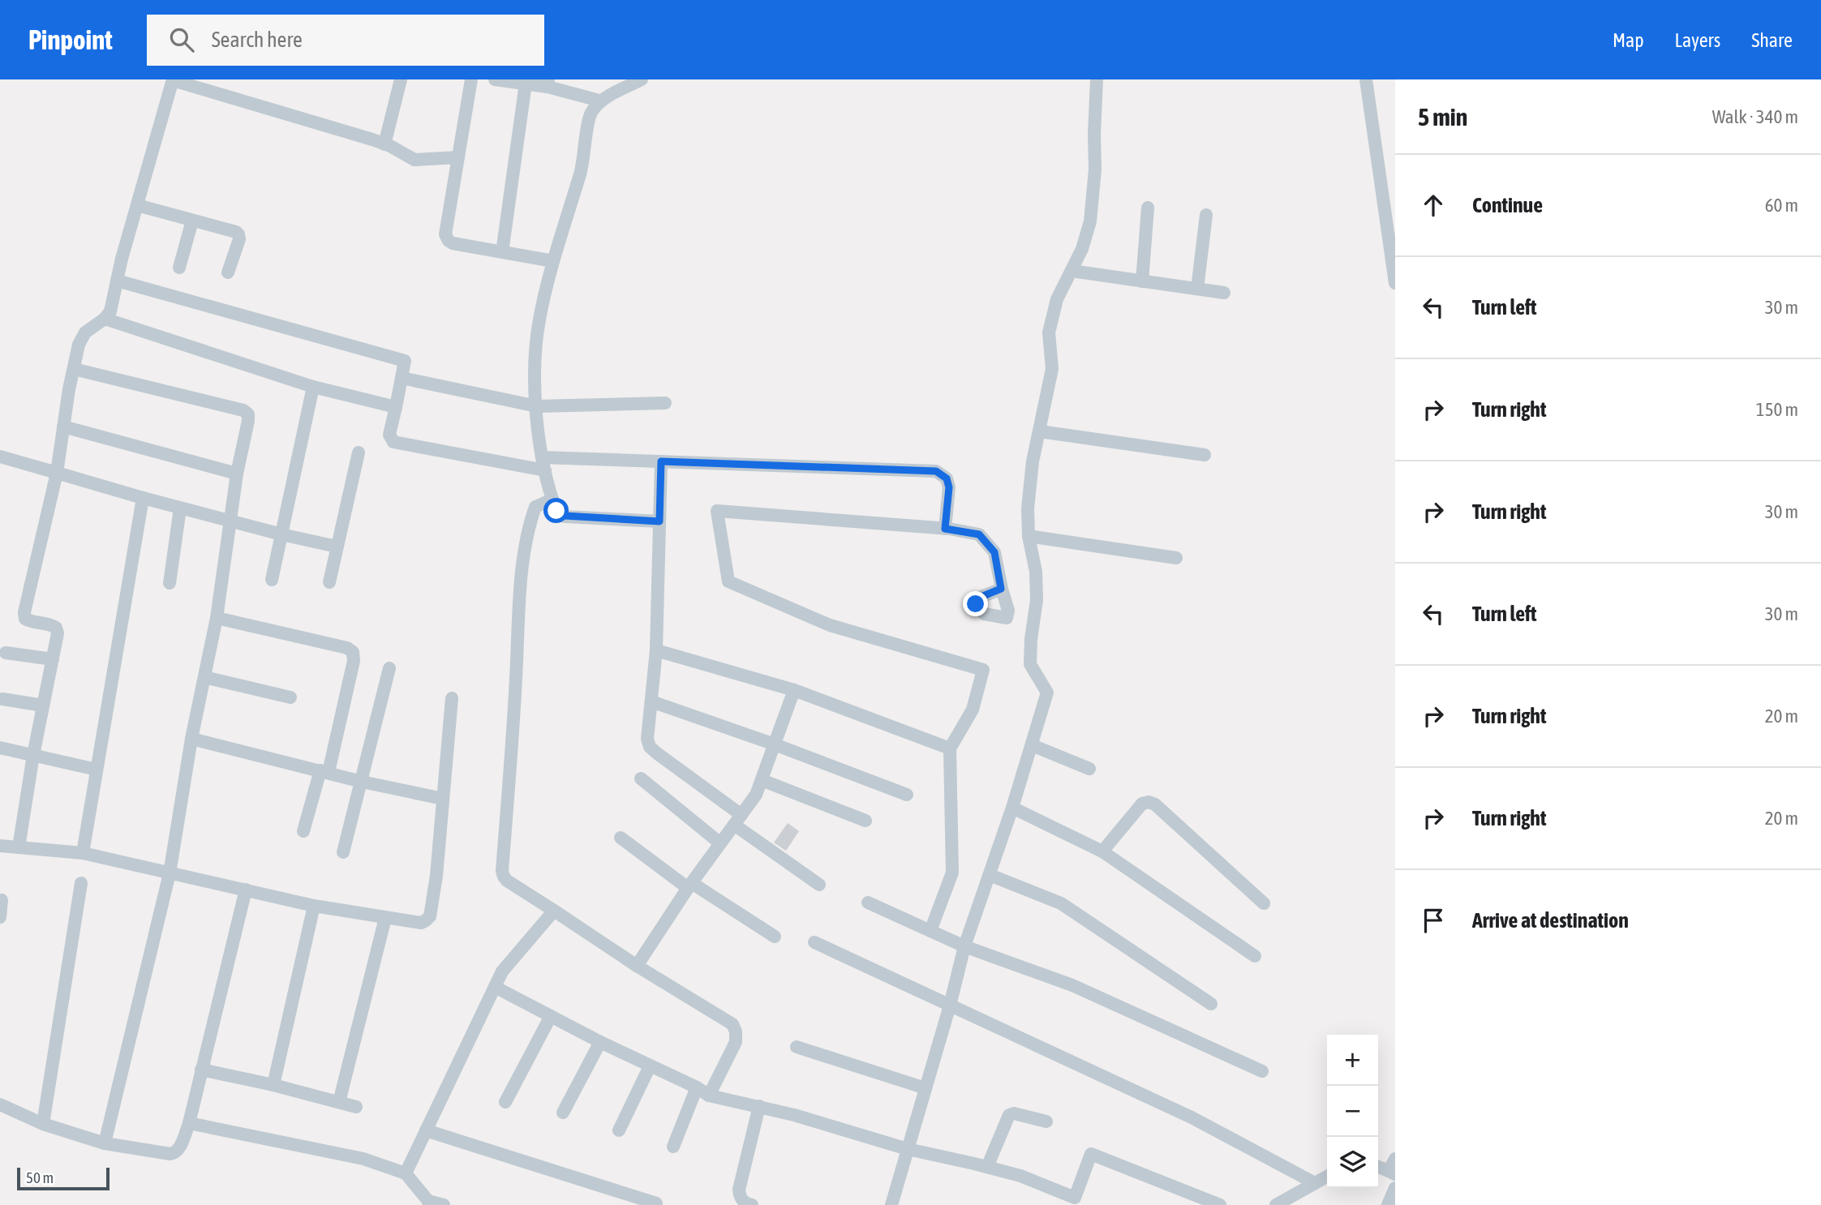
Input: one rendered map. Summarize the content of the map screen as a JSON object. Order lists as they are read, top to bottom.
{
  "scale_bar": "50 m",
  "page": {
    "header": "Pinpoint",
    "search": "Search here",
    "nav": ["Map", "Layers", "Share"],
    "heading": ["5 min", "Walk · 340 m"],
    "list": [
      ["Continue", "60 m"],
      ["Turn left", "30 m"],
      ["Turn right", "150 m"],
      ["Turn right", "30 m"],
      ["Turn left", "30 m"],
      ["Turn right", "20 m"],
      ["Turn right", "20 m"],
      "Arrive at destination"
    ],
    "map_buttons": ["+", "−"],
    "scale": "50 m"
  }
}
